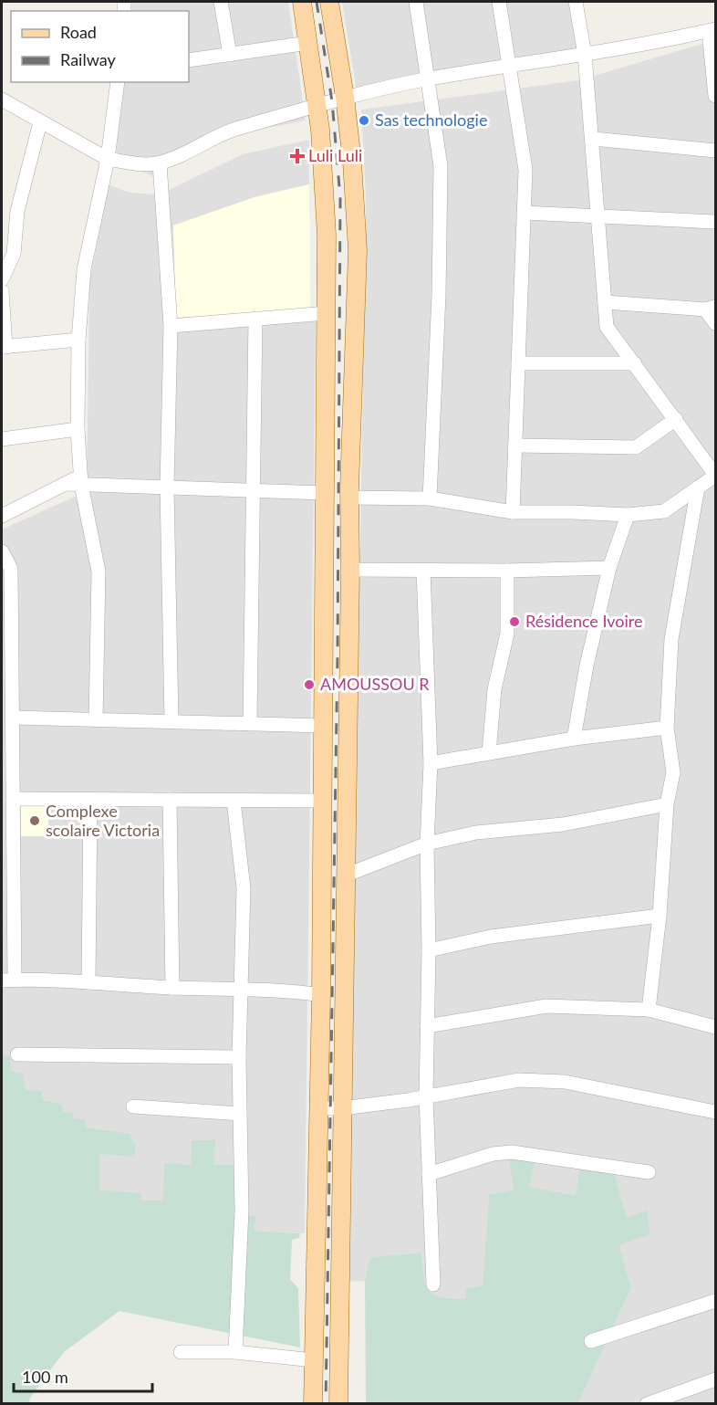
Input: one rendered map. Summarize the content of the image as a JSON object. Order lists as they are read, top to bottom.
{
  "places": {
    "other": [
      "Sas technologie",
      "Résidence Ivoire",
      "AMOUSSOU R",
      "Complexe scolaire Victoria"
    ],
    "health": ["Luli Luli"]
  },
  "legend": ["Road", "Railway"],
  "scale_bar": "100 m"
}
